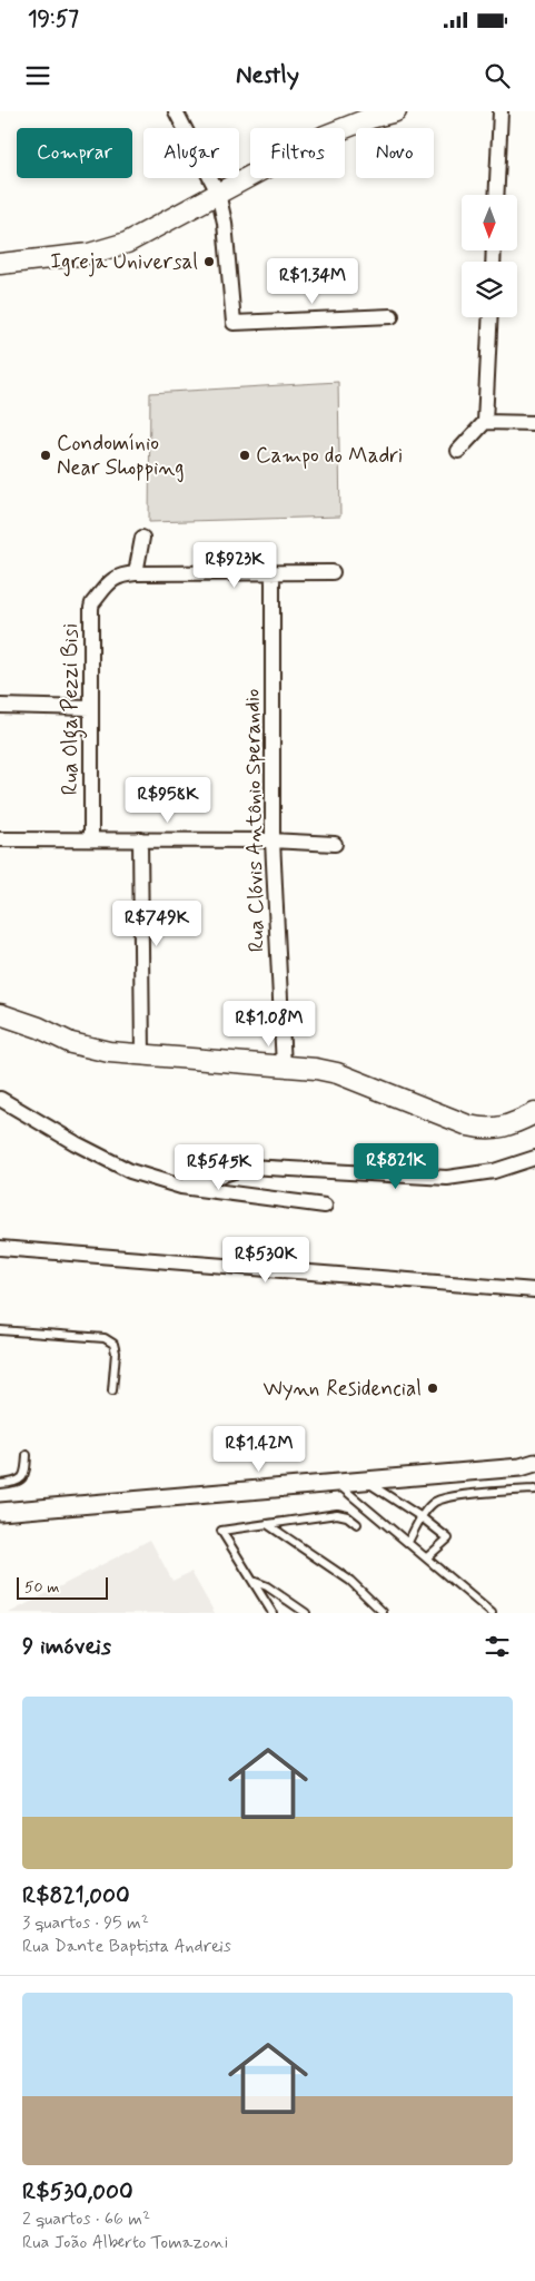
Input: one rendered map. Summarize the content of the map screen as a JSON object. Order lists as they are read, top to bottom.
{
  "streets": {
    "street": ["Rua Olga Pezzi Bisi", "Rua Clóvis Antônio Sperandio"]
  },
  "crossings": [
    ["Rua Olga Pezzi Bisi", "Rua Clóvis Antônio Sperandio"]
  ],
  "places": [
    "Igreja Universal",
    "Condomínio Near Shopping",
    "Campo do Madri",
    "Wynn Residencial"
  ],
  "scale_bar": "50 m",
  "north": "bottom",
  "page": {
    "status": "19:57",
    "header": "Nestly",
    "chip": [
      "Comprar",
      "Alugar",
      "Filtros",
      "Novo"
    ],
    "price": [
      "R$1.34M",
      "R$923K",
      "R$958K",
      "R$749K",
      "R$1.08M",
      "R$821K",
      "R$545K",
      "R$530K",
      "R$1.42M"
    ],
    "scale": "50 m",
    "heading": "9 imóveis",
    "list": [
      {
        "name": "R$821,000",
        "note": "3 quartos · 95 m² · Rua Dante Baptista Andreis"
      },
      {
        "name": "R$530,000",
        "note": "2 quartos · 66 m² · Rua João Alberto Tomazoni"
      }
    ]
  }
}
